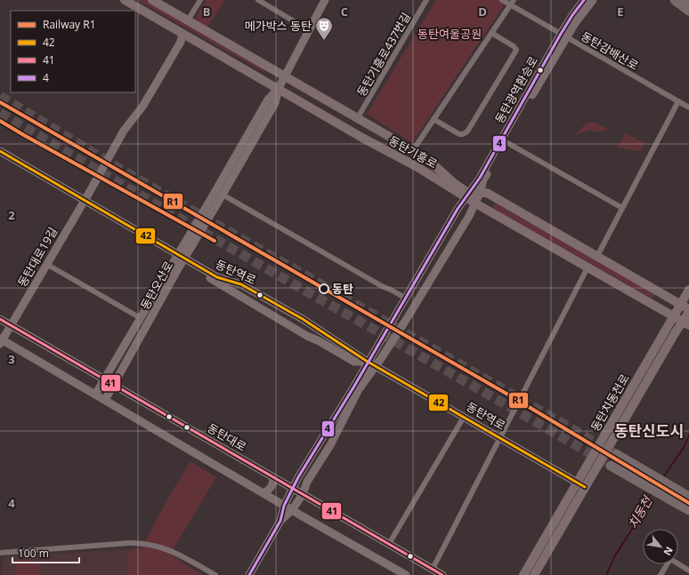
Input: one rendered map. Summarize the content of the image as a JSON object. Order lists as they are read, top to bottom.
{
  "streets": {
    "main road": ["동탄기흥로", "동탄치동천로"],
    "street": [
      "동탄감배산로",
      "동탄기흥로437번길",
      "동탄광역환승로",
      "동탄대로19길",
      "동탄역로",
      "동탄오산로",
      "동탄대로"
    ]
  },
  "crossings": [
    ["동탄감배산로", "동탄광역환승로"],
    ["동탄감배산로", "동탄기흥로"],
    ["동탄기흥로437번길", "동탄기흥로"],
    ["동탄광역환승로", "동탄기흥로"],
    ["동탄광역환승로", "동탄역로"],
    ["동탄기흥로", "동탄대로19길"],
    ["동탄기흥로", "동탄오산로"],
    ["동탄기흥로", "동탄치동천로"],
    ["동탄대로19길", "동탄역로"],
    ["동탄대로19길", "동탄대로"],
    ["동탄역로", "동탄오산로"],
    ["동탄역로", "동탄치동천로"],
    ["동탄오산로", "동탄대로"]
  ],
  "districts": ["동탄신도시"],
  "water": ["치동천"],
  "parks": ["동탄여울공원"],
  "places": {
    "theatre": ["메가박스 동탄"],
    "other": ["동탄"]
  },
  "lines": [
    "transit line 4",
    "rail line R1",
    "transit line 42",
    "transit line 41"
  ],
  "legend": [
    "Railway R1",
    "42",
    "41",
    "4"
  ],
  "scale_bar": "100 m",
  "north": "bottom right",
  "grid": {
    "columns": [
      "B",
      "C",
      "D",
      "E"
    ],
    "rows": ["2", "3", "4"]
  }
}
